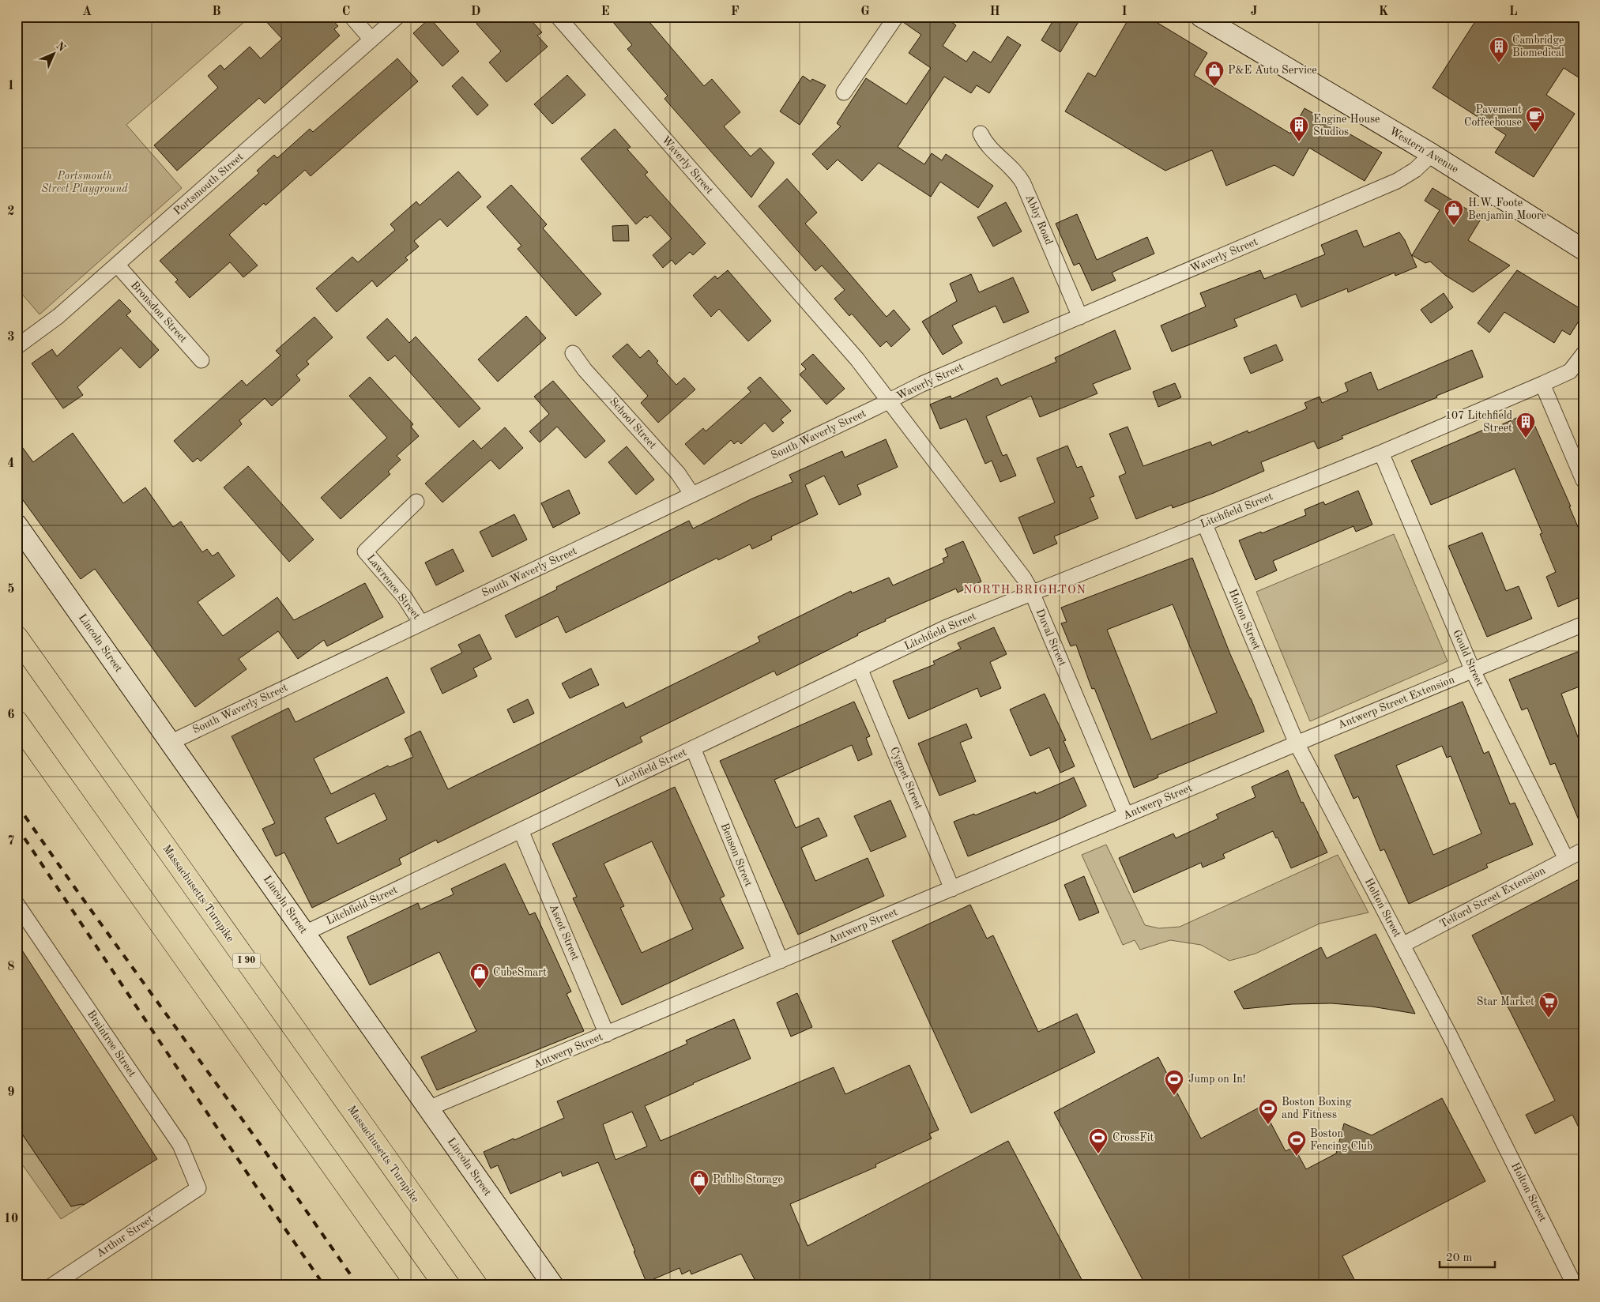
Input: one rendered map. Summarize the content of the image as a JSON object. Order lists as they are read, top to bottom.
{
  "streets": {
    "highway": ["Massachusetts Turnpike", "I 90"],
    "street": [
      "Western Avenue",
      "Waverly Street",
      "Portsmouth Street",
      "Abby Road",
      "Bronsdon Street",
      "School Street",
      "South Waverly Street",
      "Litchfield Street",
      "Lawrence Street",
      "Holton Street",
      "Duval Street",
      "Lincoln Street",
      "Gould Street",
      "Antwerp Street Extension",
      "Cygnet Street",
      "Antwerp Street",
      "Benson Street",
      "Telford Street Extension",
      "Ascot Street",
      "Braintree Street",
      "Arthur Street"
    ]
  },
  "crossings": [
    ["Western Avenue", "Waverly Street"],
    ["Waverly Street", "Abby Road"],
    ["Waverly Street", "South Waverly Street"],
    ["Waverly Street", "Duval Street"],
    ["Portsmouth Street", "Bronsdon Street"],
    ["School Street", "South Waverly Street"],
    ["South Waverly Street", "Lawrence Street"],
    ["South Waverly Street", "Duval Street"],
    ["South Waverly Street", "Lincoln Street"],
    ["Litchfield Street", "Holton Street"],
    ["Litchfield Street", "Duval Street"],
    ["Litchfield Street", "Lincoln Street"],
    ["Litchfield Street", "Gould Street"],
    ["Litchfield Street", "Cygnet Street"],
    ["Litchfield Street", "Benson Street"],
    ["Litchfield Street", "Ascot Street"],
    ["Holton Street", "Antwerp Street Extension"],
    ["Holton Street", "Antwerp Street"],
    ["Holton Street", "Telford Street Extension"],
    ["Duval Street", "Antwerp Street"],
    ["Lincoln Street", "Antwerp Street"],
    ["Gould Street", "Antwerp Street Extension"],
    ["Gould Street", "Telford Street Extension"],
    ["Antwerp Street Extension", "Antwerp Street"],
    ["Cygnet Street", "Antwerp Street"],
    ["Antwerp Street", "Benson Street"],
    ["Antwerp Street", "Ascot Street"],
    ["Braintree Street", "Arthur Street"]
  ],
  "districts": ["NORTH BRIGHTON"],
  "parks": ["Portsmouth Street Playground"],
  "places": {
    "building": ["Cambridge Biomedical", "Engine House Studios", "107 Litchfield Street"],
    "shop": [
      "P&E Auto Service",
      "H.W. Foote Benjamin Moore",
      "CubeSmart",
      "Public Storage"
    ],
    "cafe": ["Pavement Coffeehouse"],
    "supermarket": ["Star Market"],
    "sports": [
      "Jump on In!",
      "Boston Boxing and Fitness",
      "CrossFit",
      "Boston Fencing Club"
    ]
  },
  "scale_bar": "20 m",
  "north": "top right",
  "grid": {
    "columns": [
      "A",
      "B",
      "C",
      "D",
      "E",
      "F",
      "G",
      "H",
      "I",
      "J",
      "K",
      "L"
    ],
    "rows": [
      "1",
      "2",
      "3",
      "4",
      "5",
      "6",
      "7",
      "8",
      "9",
      "10"
    ]
  }
}
